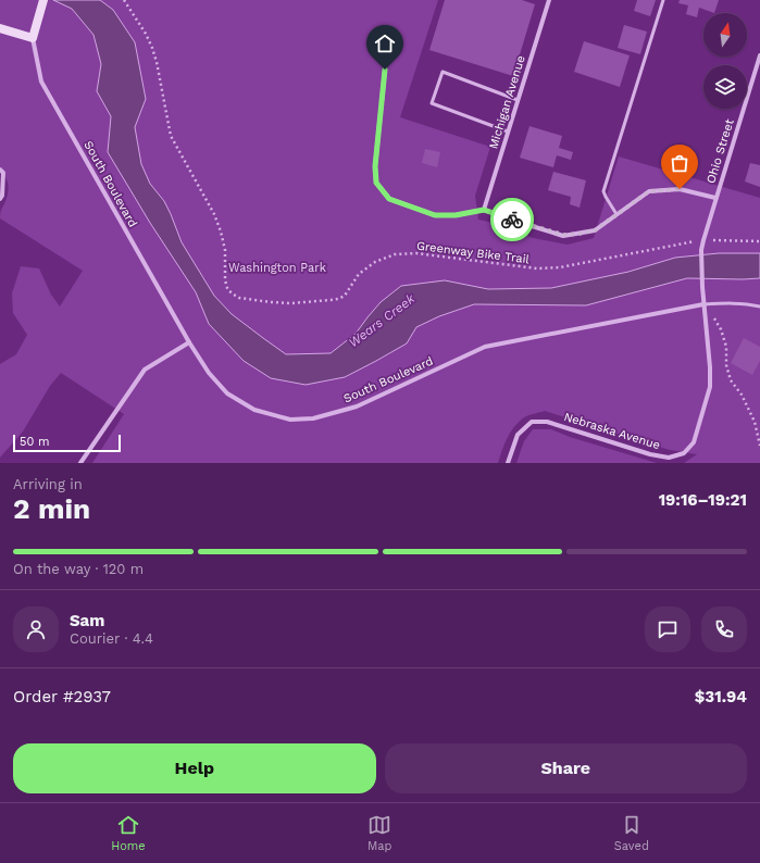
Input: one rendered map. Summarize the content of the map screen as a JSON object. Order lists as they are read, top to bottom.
{
  "streets": {
    "street": [
      "Michigan Avenue",
      "Ohio Street",
      "South Boulevard",
      "Nebraska Avenue"
    ],
    "path": ["Greenway Bike Trail"]
  },
  "crossings": [
    ["Ohio Street", "South Boulevard"],
    ["Ohio Street", "Greenway Bike Trail"],
    ["Ohio Street", "Nebraska Avenue"],
    ["South Boulevard", "Nebraska Avenue"]
  ],
  "water": ["Wears Creek"],
  "parks": ["Washington Park"],
  "scale_bar": "50 m",
  "north": "top",
  "page": {
    "scale": "50 m",
    "heading": ["2 min", "Arriving in", "19:16–19:21"],
    "panel": [
      "Sam",
      "Courier · 4.4",
      "Order #2937",
      "$31.94"
    ],
    "bar": "On the way · 120 m",
    "buttons": ["Help", "Share"],
    "tabs": ["Home", "Map", "Saved"]
  }
}
